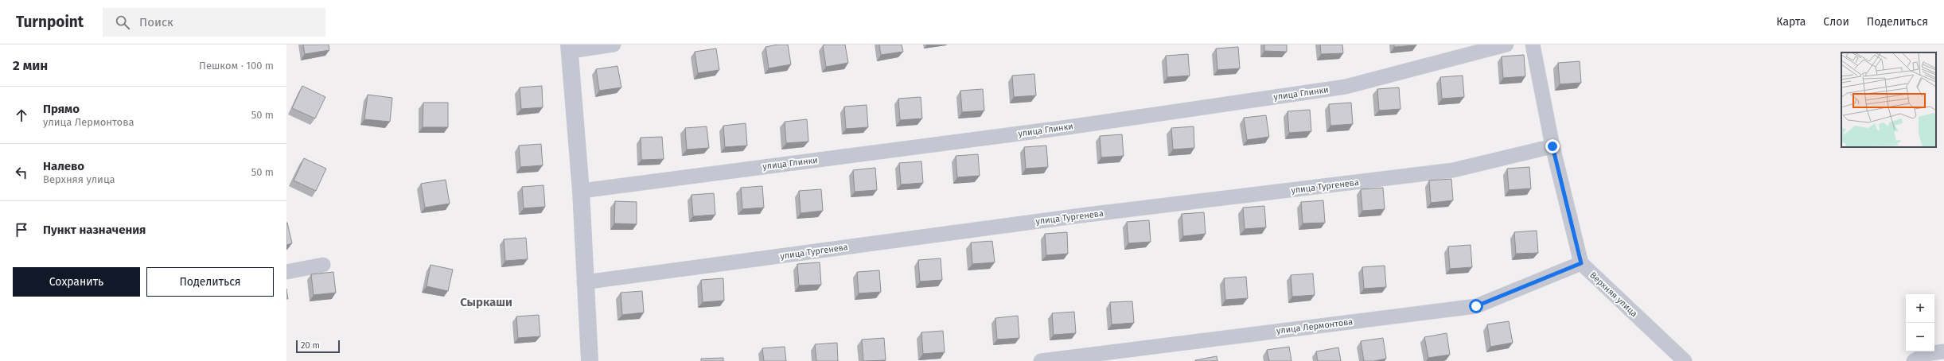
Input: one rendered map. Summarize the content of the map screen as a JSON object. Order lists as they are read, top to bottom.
{
  "streets": {
    "street": [
      "улица Глинки",
      "улица Тургенева",
      "Верхняя улица",
      "улица Лермонтова"
    ]
  },
  "crossings": [
    ["Верхняя улица", "улица Лермонтова"]
  ],
  "districts": ["Сыркаши"],
  "scale_bar": "20 m",
  "page": {
    "header": "Turnpoint",
    "search": "Поиск",
    "nav": ["Карта", "Слои", "Поделиться"],
    "heading": ["2 мин", "Пешком · 100 m"],
    "list": [
      ["Прямо", "улица Лермонтова", "50 m"],
      ["Налево", "Верхняя улица", "50 m"],
      "Пункт назначения"
    ],
    "buttons": ["Сохранить", "Поделиться"],
    "map_buttons": ["+", "−"],
    "scale": "20 m"
  }
}
